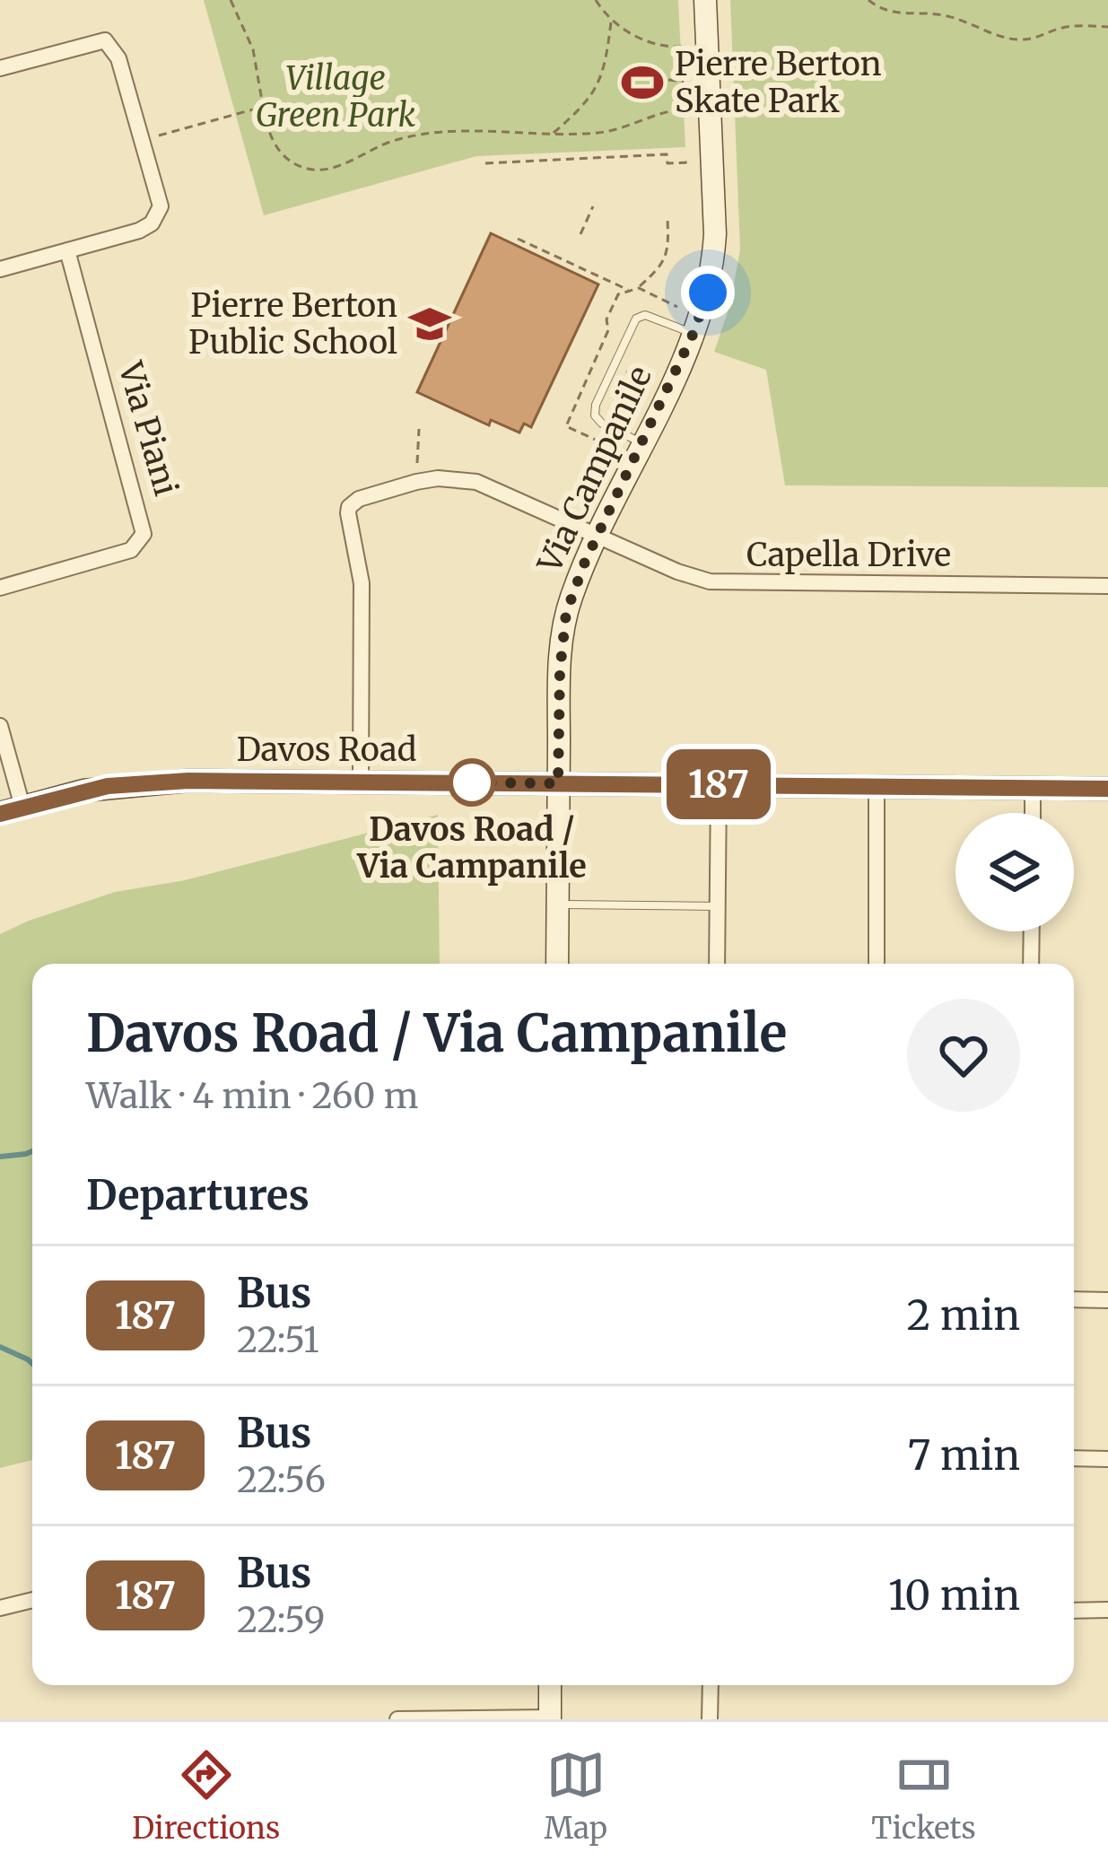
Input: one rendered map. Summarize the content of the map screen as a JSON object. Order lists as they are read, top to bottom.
{
  "streets": {
    "street": [
      "Via Piani",
      "Via Campanile",
      "Capella Drive",
      "Davos Road"
    ]
  },
  "crossings": [
    ["Via Campanile", "Capella Drive"],
    ["Via Campanile", "Davos Road"],
    ["Capella Drive", "Davos Road"]
  ],
  "parks": ["Village Green Park"],
  "places": {
    "sports": ["Pierre Berton Skate Park"],
    "school or university": ["Pierre Berton Public School"],
    "other": ["Davos Road / Via Campanile"]
  },
  "lines": ["bus line 187"],
  "page": {
    "on_map": "187",
    "heading": [
      ["Davos Road / Via Campanile", "Walk · 4 min · 260 m"],
      "Departures"
    ],
    "list": [
      {
        "mark": "187",
        "name": "Bus",
        "note": "22:51",
        "value": "2 min"
      },
      {
        "mark": "187",
        "name": "Bus",
        "note": "22:56",
        "value": "7 min"
      },
      {
        "mark": "187",
        "name": "Bus",
        "note": "22:59",
        "value": "10 min"
      }
    ],
    "tabs": ["Directions", "Map", "Tickets"]
  }
}
